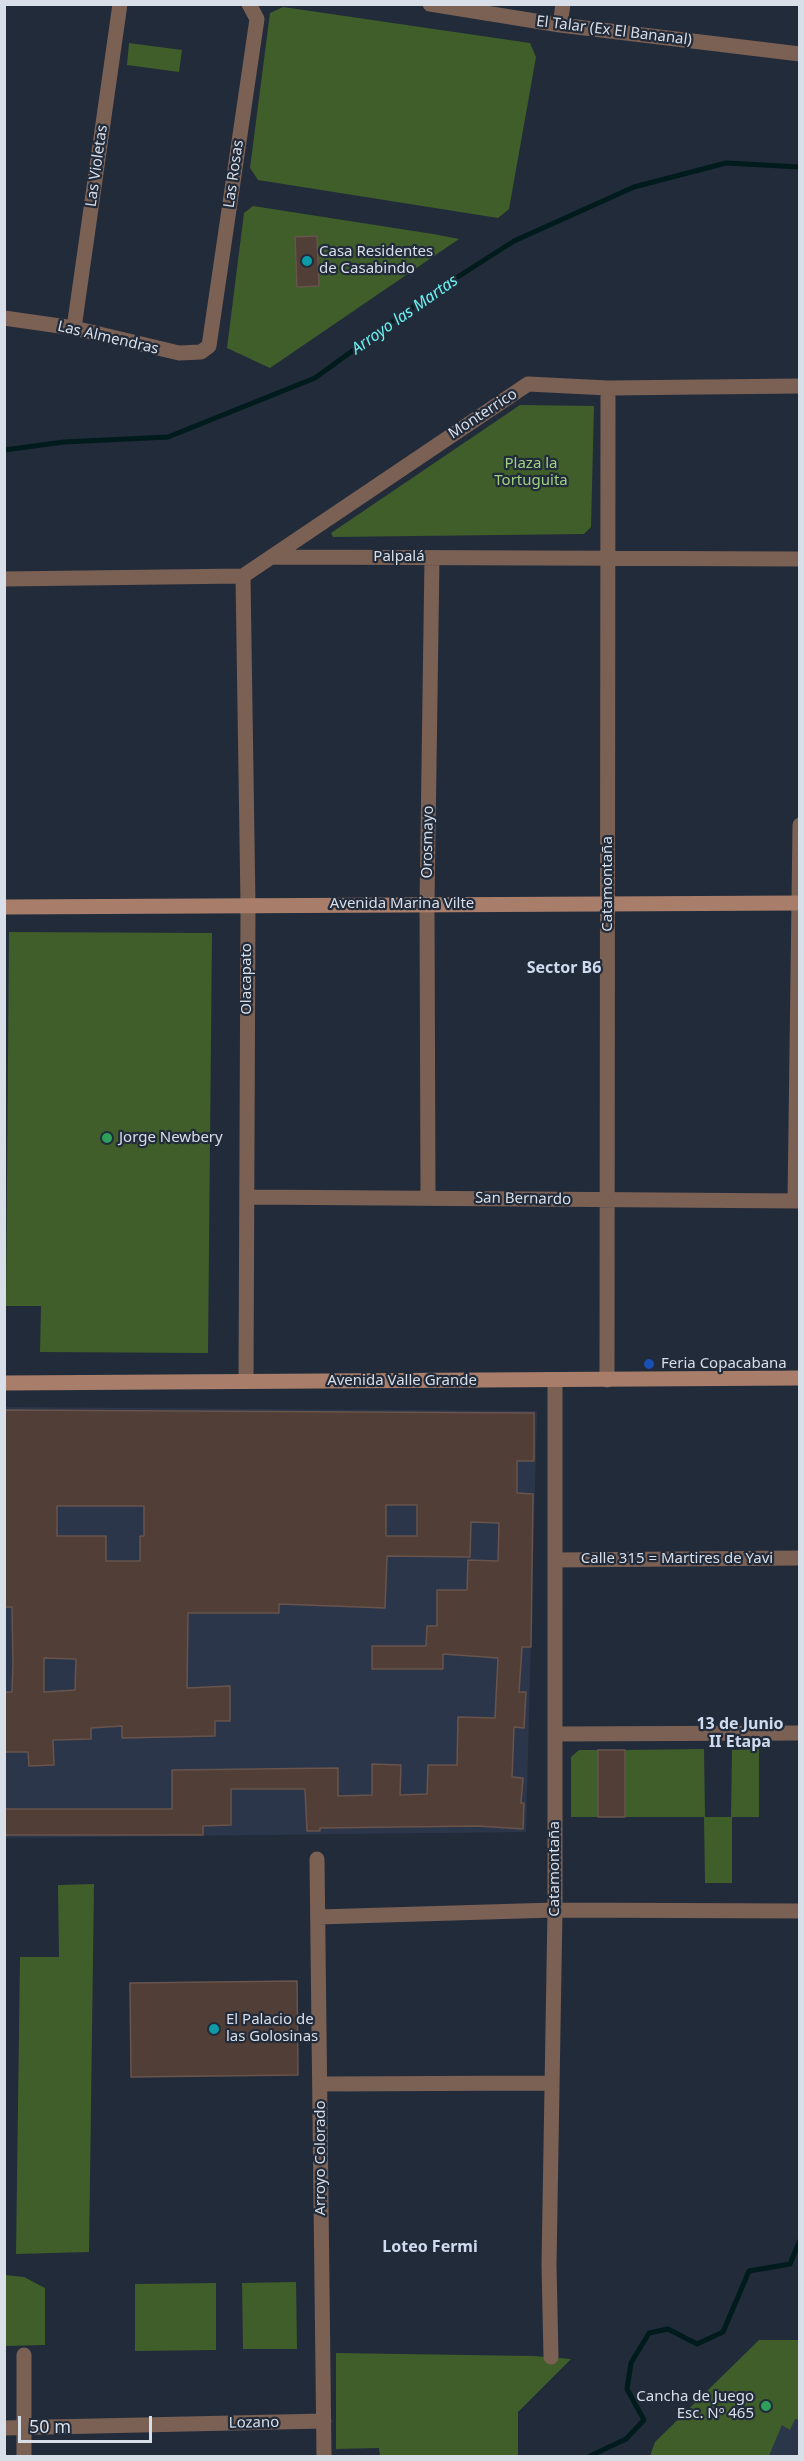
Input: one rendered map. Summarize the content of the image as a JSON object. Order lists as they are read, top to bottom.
{
  "streets": {
    "street": [
      "El Talar (Ex El Bananal)",
      "Las Violetas",
      "Las Rosas",
      "Las Almendras",
      "Monterrico",
      "Palpalá",
      "Orosmayo",
      "Catamontaña",
      "Avenida Marina Vilte",
      "Olacapato",
      "San Bernardo",
      "Avenida Valle Grande",
      "Calle 315 = Martires de Yavi",
      "Arroyo Colorado",
      "Lozano"
    ]
  },
  "crossings": [
    ["Las Violetas", "Las Almendras"],
    ["Las Rosas", "Las Almendras"],
    ["Monterrico", "Palpalá"],
    ["Monterrico", "Catamontaña"],
    ["Palpalá", "Orosmayo"],
    ["Palpalá", "Catamontaña"],
    ["Orosmayo", "Avenida Marina Vilte"],
    ["Orosmayo", "San Bernardo"],
    ["Catamontaña", "Avenida Marina Vilte"],
    ["Catamontaña", "San Bernardo"],
    ["Catamontaña", "Avenida Valle Grande"],
    ["Catamontaña", "Calle 315 = Martires de Yavi"],
    ["Avenida Marina Vilte", "Olacapato"],
    ["Olacapato", "San Bernardo"],
    ["Olacapato", "Avenida Valle Grande"],
    ["Arroyo Colorado", "Lozano"]
  ],
  "districts": ["Sector B6", "13 de Junio II Etapa", "Loteo Fermi"],
  "water": ["Arroyo las Martas"],
  "parks": ["Plaza la Tortuguita"],
  "places": [
    "Casa Residentes de Casabindo",
    "Jorge Newbery",
    "Feria Copacabana",
    "El Palacio de las Golosinas",
    "Cancha de Juego Esc. Nº 465"
  ],
  "scale_bar": "50 m"
}
